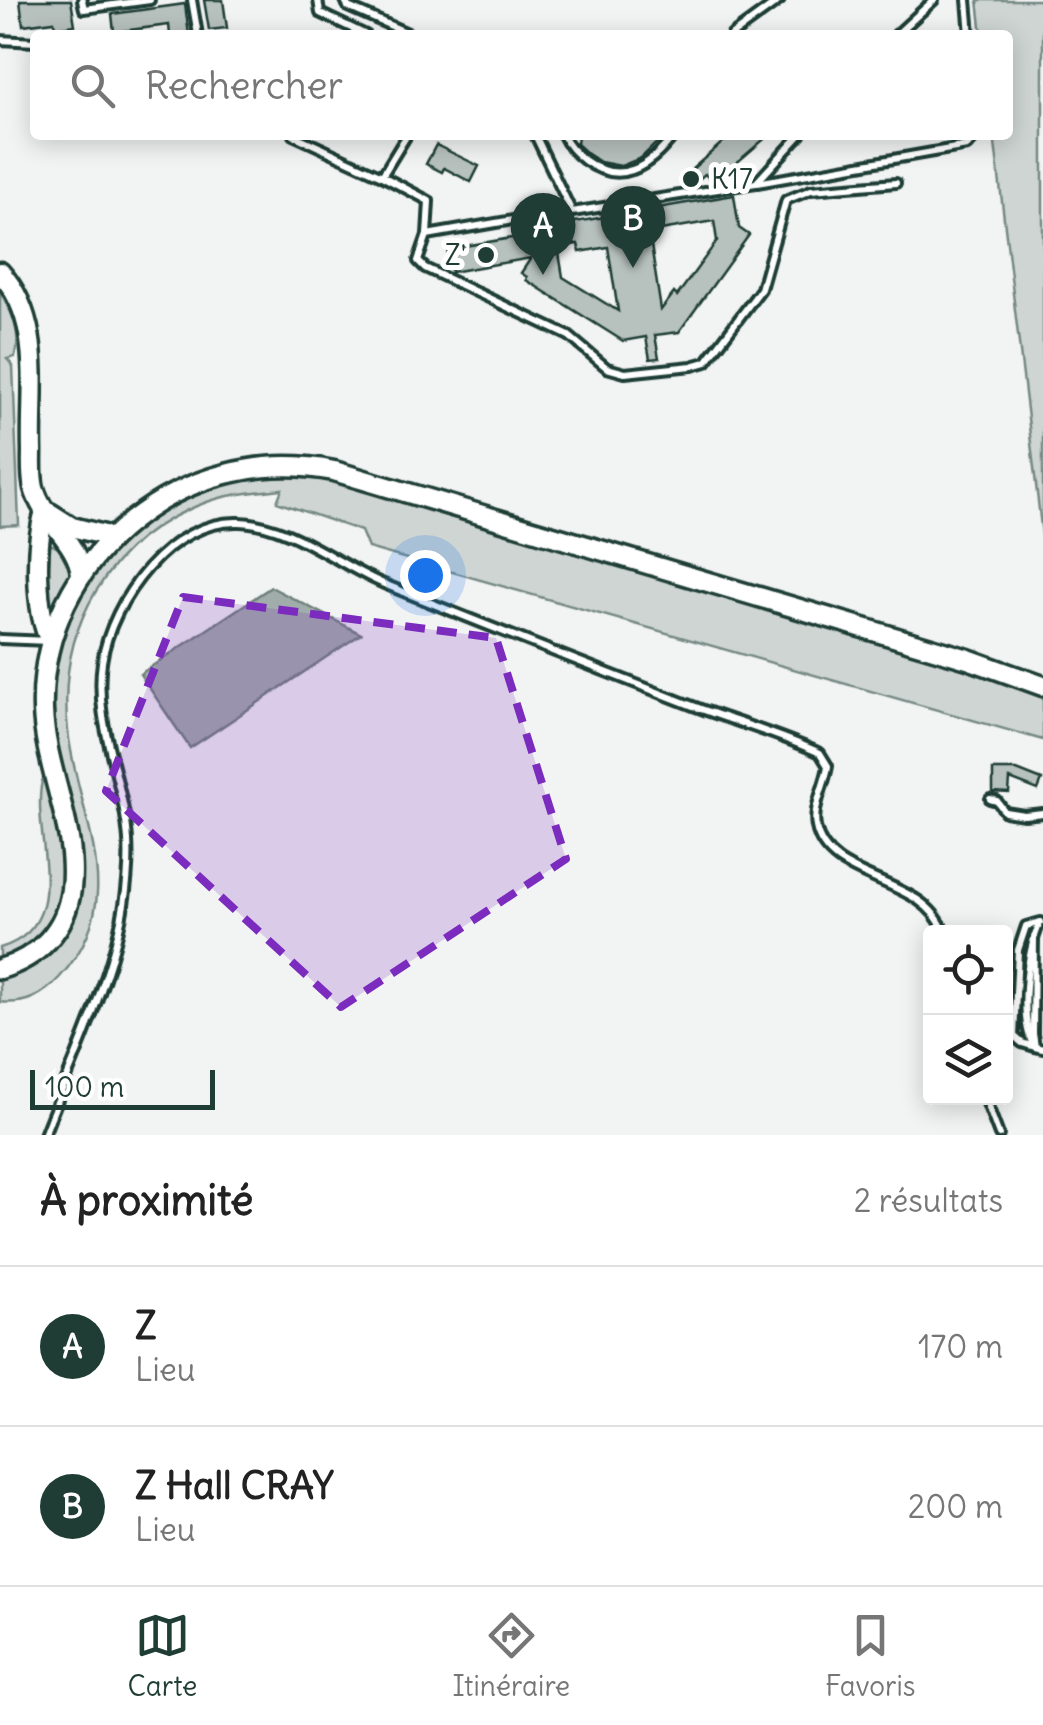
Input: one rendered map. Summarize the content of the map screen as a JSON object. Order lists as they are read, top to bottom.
{
  "places": ["K17", "Z'"],
  "scale_bar": "100 m",
  "page": {
    "search": "Rechercher",
    "pins": ["B", "A"],
    "scale": "100 m",
    "heading": ["À proximité", "2 résultats"],
    "list": [
      {
        "mark": "A",
        "name": "Z",
        "note": "Lieu",
        "value": "170 m"
      },
      {
        "mark": "B",
        "name": "Z Hall CRAY",
        "note": "Lieu",
        "value": "200 m"
      }
    ],
    "nav": ["Carte", "Itinéraire", "Favoris"]
  }
}
